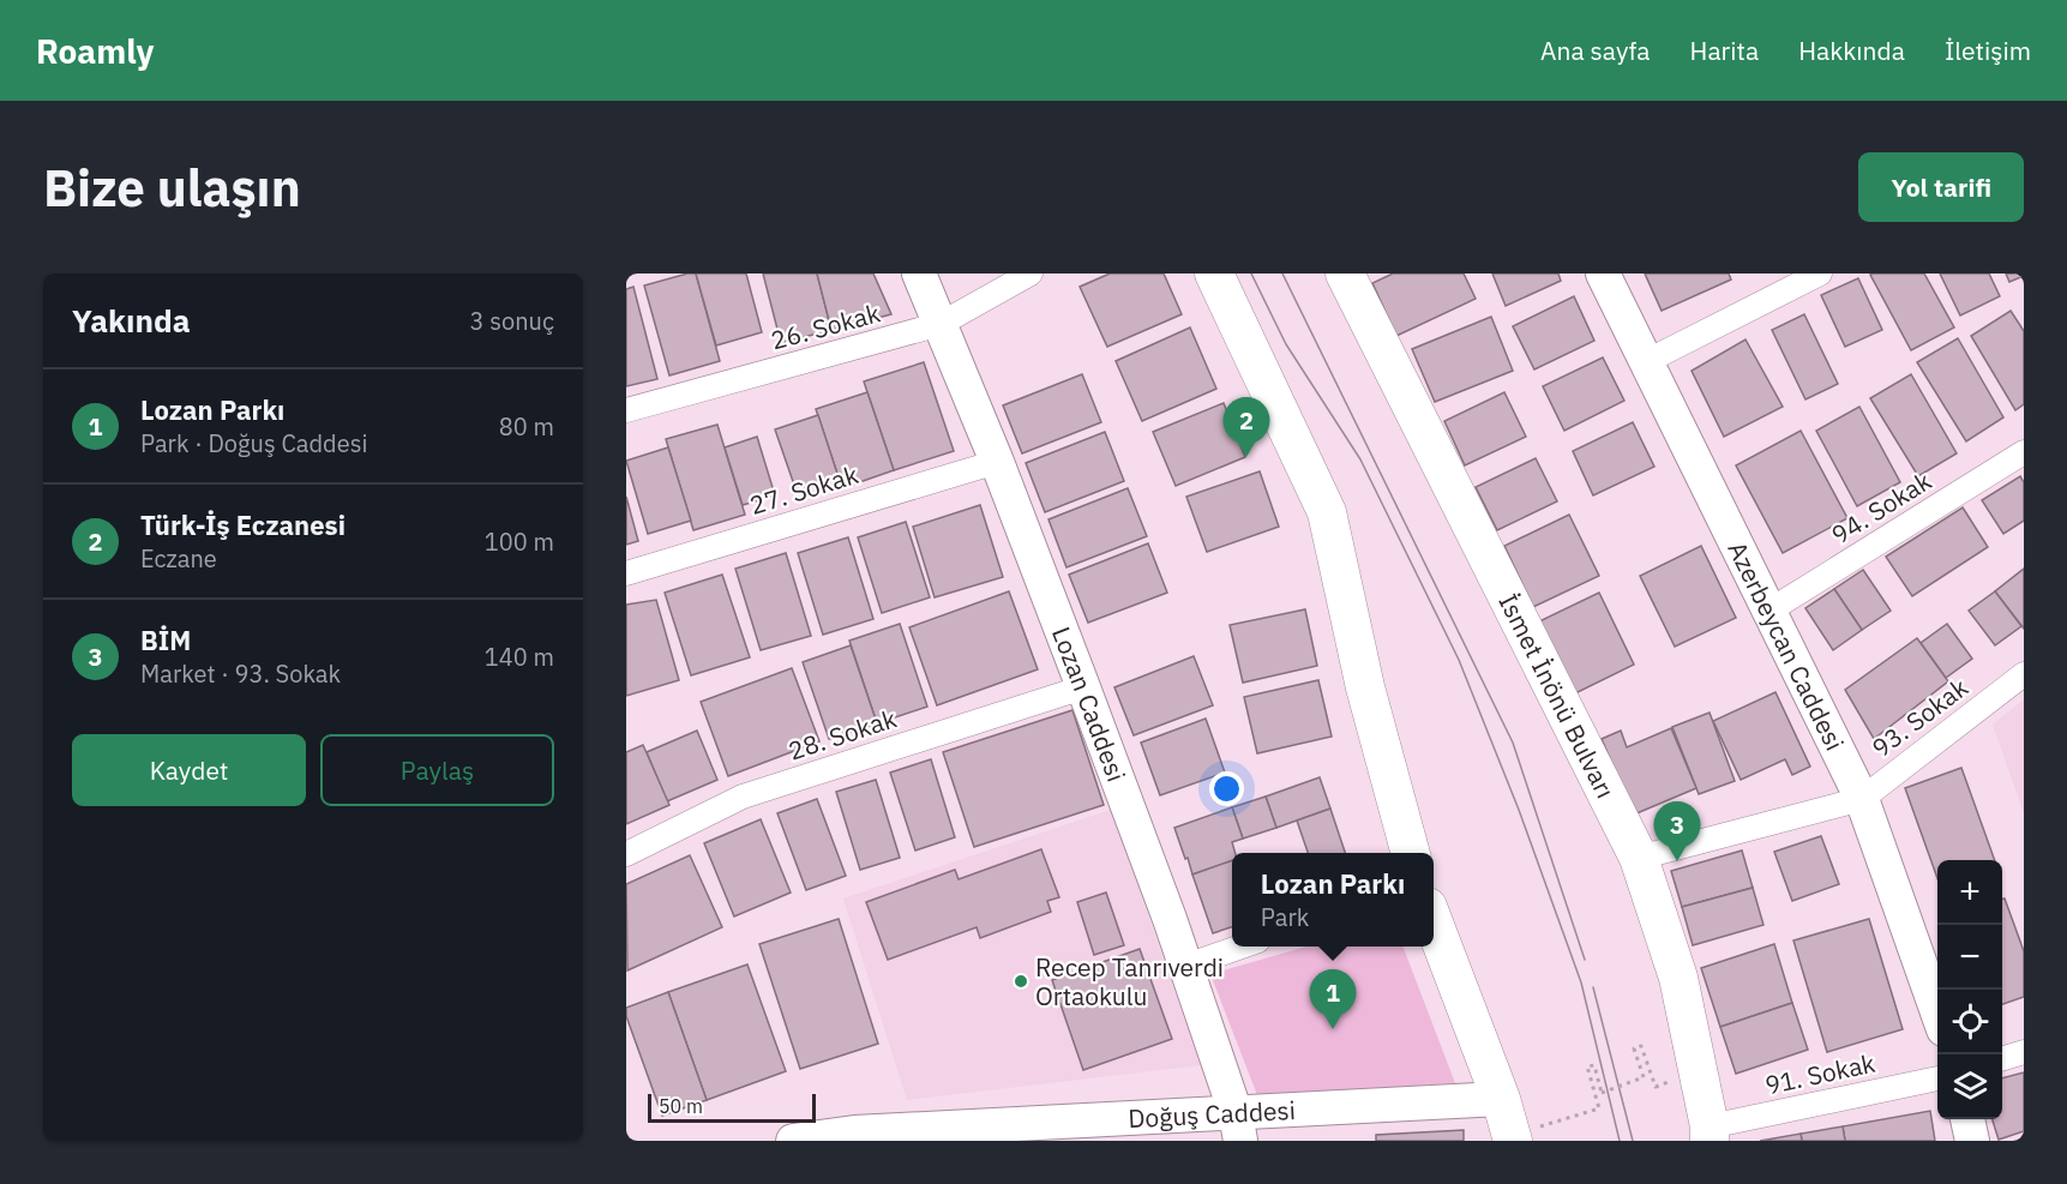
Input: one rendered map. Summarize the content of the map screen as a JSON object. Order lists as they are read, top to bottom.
{
  "streets": {
    "main road": [
      "Azerbeycan Caddesi",
      "İsmet İnönü Bulvarı",
      "Lozan Caddesi",
      "Doğuş Caddesi"
    ],
    "street": [
      "26. Sokak",
      "27. Sokak",
      "94. Sokak",
      "93. Sokak",
      "28. Sokak",
      "91. Sokak"
    ]
  },
  "crossings": [
    ["26. Sokak", "Lozan Caddesi"],
    ["27. Sokak", "Lozan Caddesi"],
    ["94. Sokak", "Azerbeycan Caddesi"],
    ["Azerbeycan Caddesi", "93. Sokak"],
    ["İsmet İnönü Bulvarı", "93. Sokak"],
    ["İsmet İnönü Bulvarı", "91. Sokak"],
    ["Lozan Caddesi", "28. Sokak"],
    ["Lozan Caddesi", "Doğuş Caddesi"]
  ],
  "places": ["Recep Tanrıverdi Ortaokulu"],
  "scale_bar": "50 m",
  "page": {
    "header": "Roamly",
    "nav": [
      "Ana sayfa",
      "Harita",
      "Hakkında",
      "İletişim"
    ],
    "buttons": [
      "Yol tarifi",
      ["Kaydet", "Paylaş"]
    ],
    "title": "Bize ulaşın",
    "heading": ["Yakında", "3 sonuç"],
    "list": [
      {
        "mark": "1",
        "name": "Lozan Parkı",
        "note": "Park · Doğuş Caddesi",
        "value": "80 m"
      },
      {
        "mark": "2",
        "name": "Türk-İş Eczanesi",
        "note": "Eczane",
        "value": "100 m"
      },
      {
        "mark": "3",
        "name": "BİM",
        "note": "Market · 93. Sokak",
        "value": "140 m"
      }
    ],
    "pins": ["2", "3", "1"],
    "popup": ["Lozan Parkı", "Park"],
    "map_buttons": ["+", "−"],
    "scale": "50 m"
  }
}
